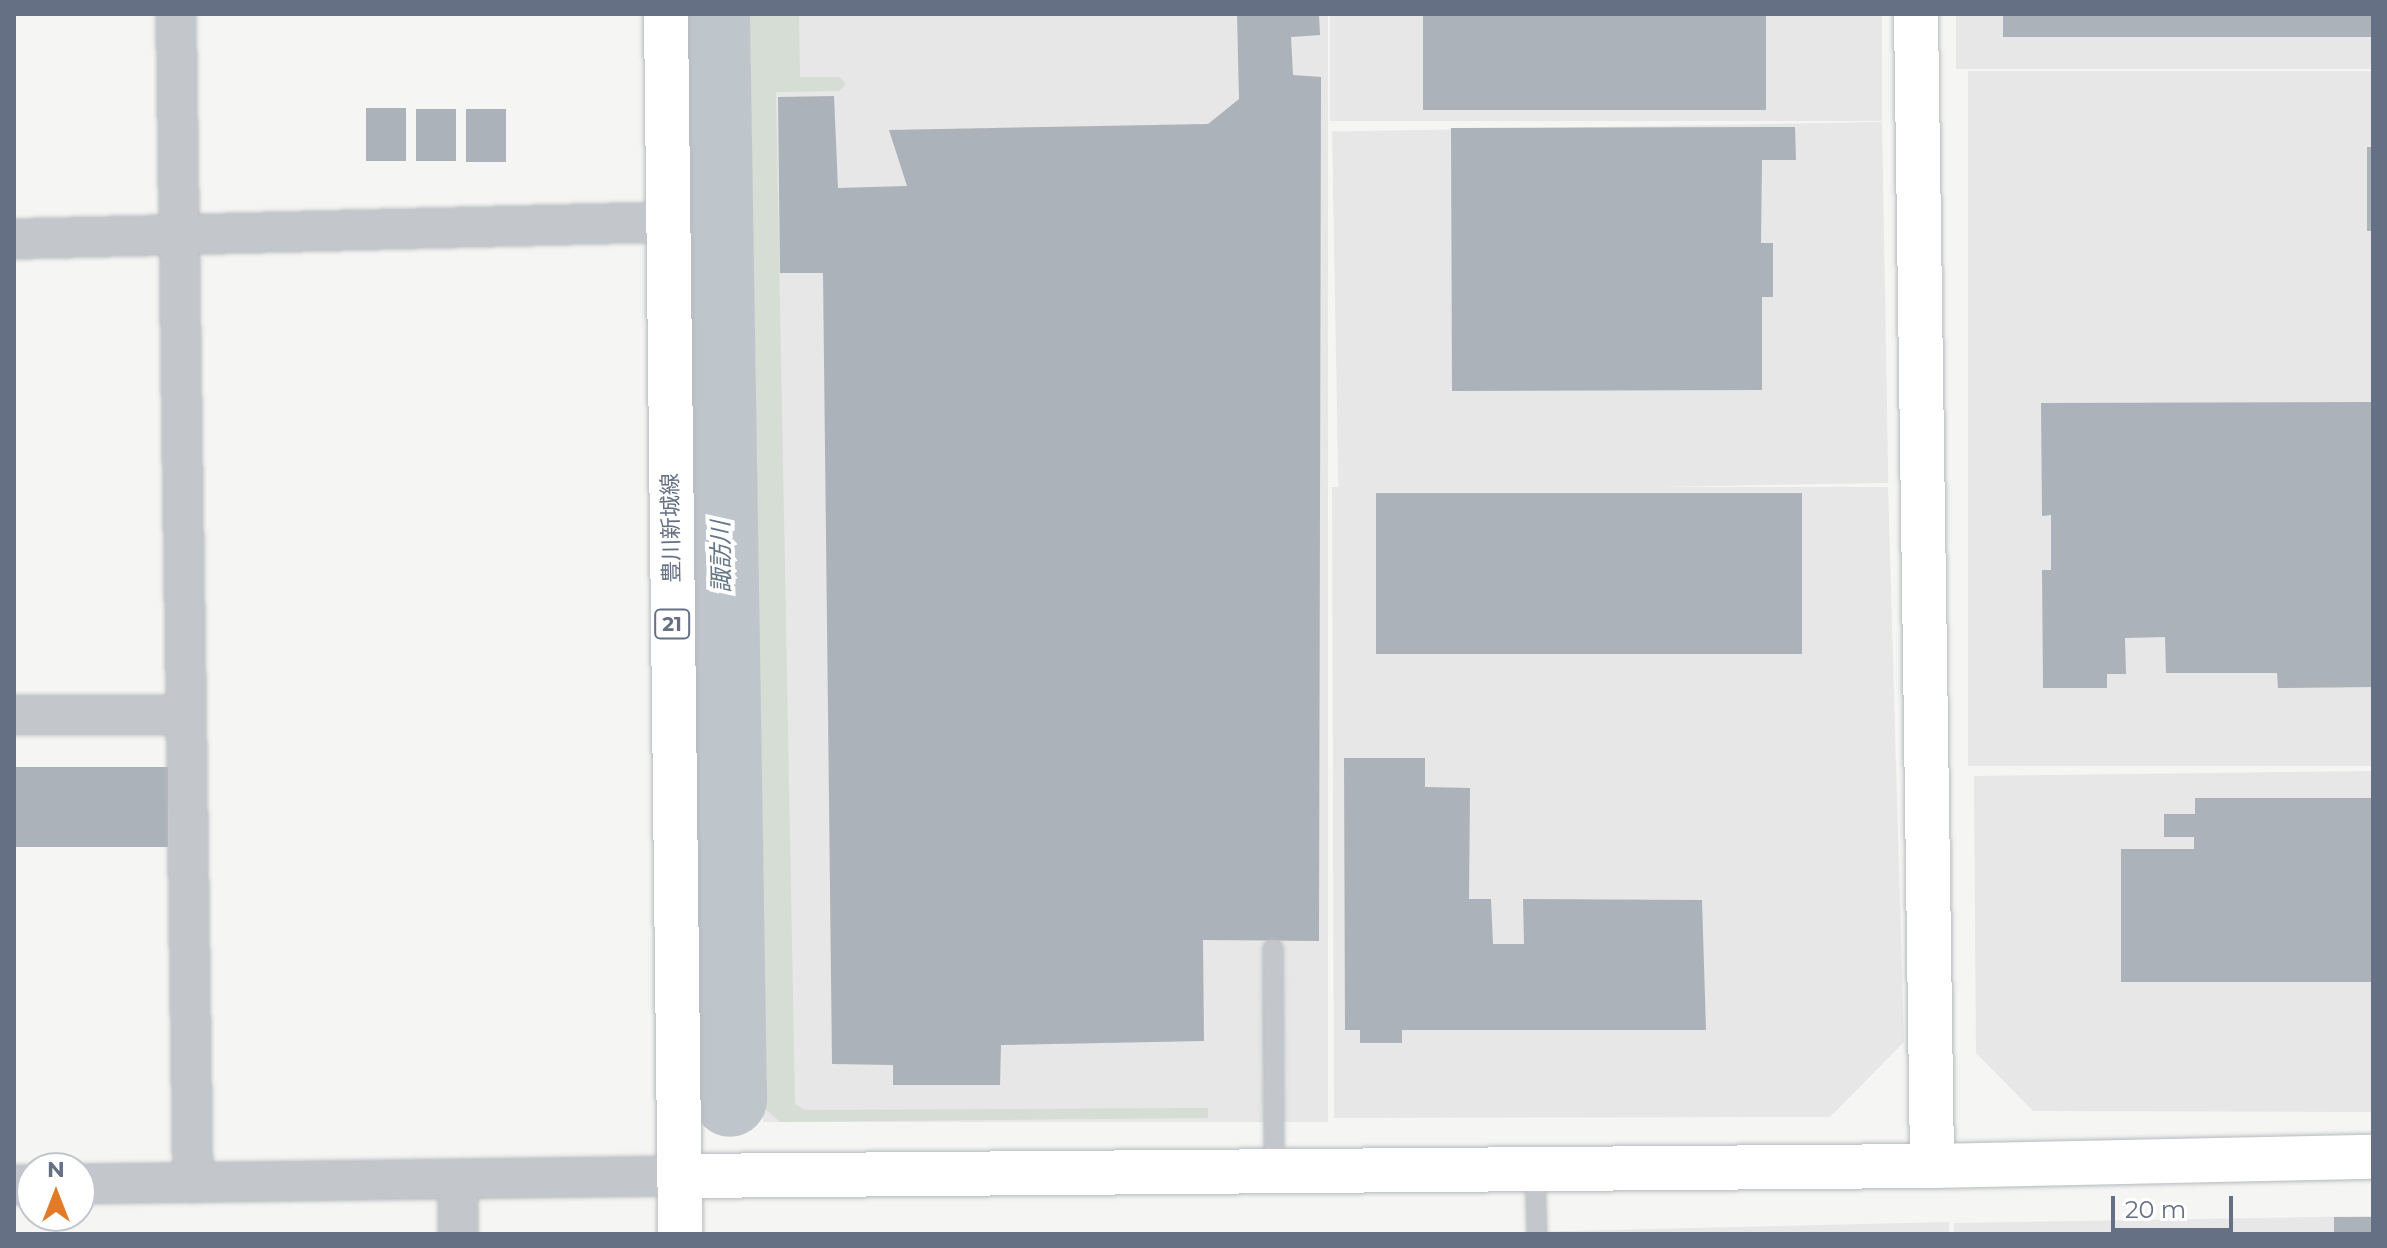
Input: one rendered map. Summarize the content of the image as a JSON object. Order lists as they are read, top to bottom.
{
  "streets": {
    "street": ["豊川新城線", "21"]
  },
  "water": ["諏訪川"],
  "scale_bar": "20 m",
  "north": "top"
}
